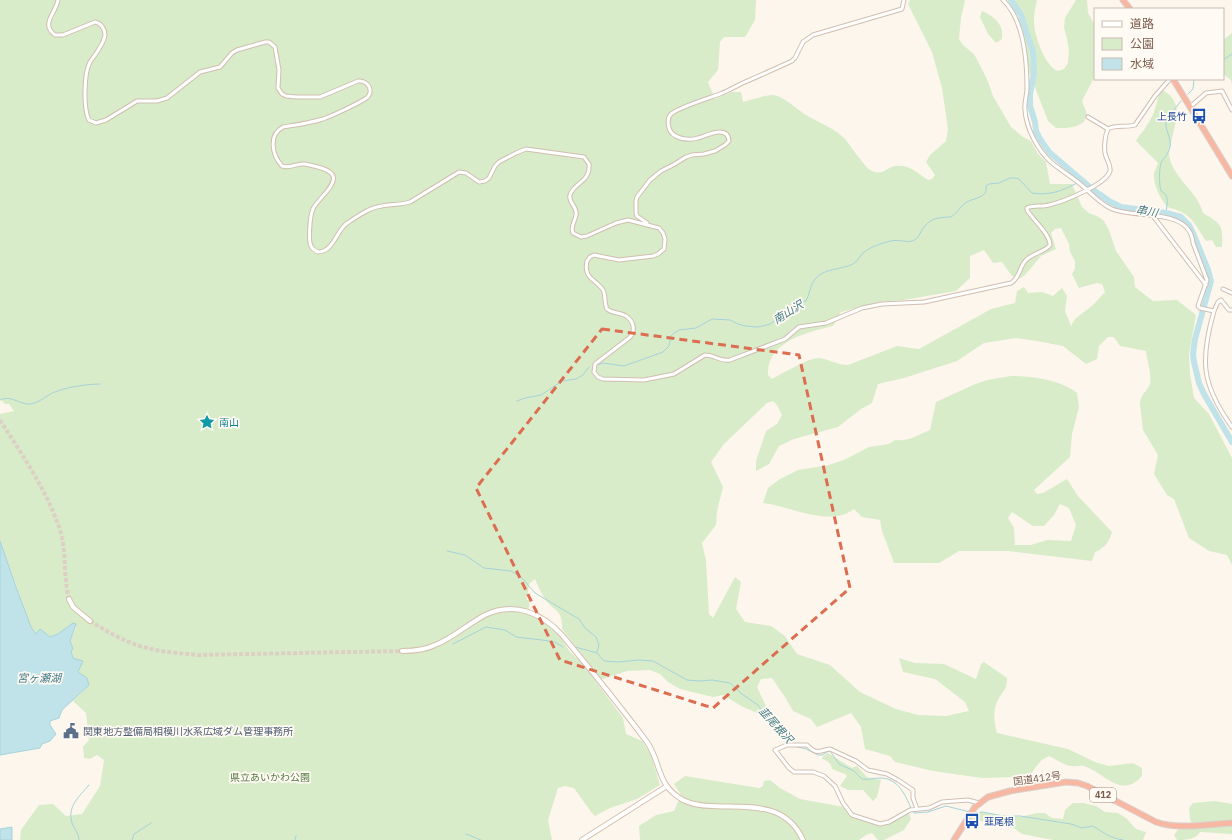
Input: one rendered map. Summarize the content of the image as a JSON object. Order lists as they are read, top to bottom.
{
  "streets": {
    "highway": ["国道412号", "412"]
  },
  "water": [
    "串川",
    "南山沢",
    "宮ヶ瀬湖",
    "韮尾根沢"
  ],
  "parks": ["県立あいかわ公園"],
  "places": {
    "bus stop": ["上長竹", "韮尾根"],
    "place": ["南山"],
    "public building": ["関東地方整備局相模川水系広域ダム管理事務所"]
  },
  "legend": ["道路", "公園", "水域"]
}
